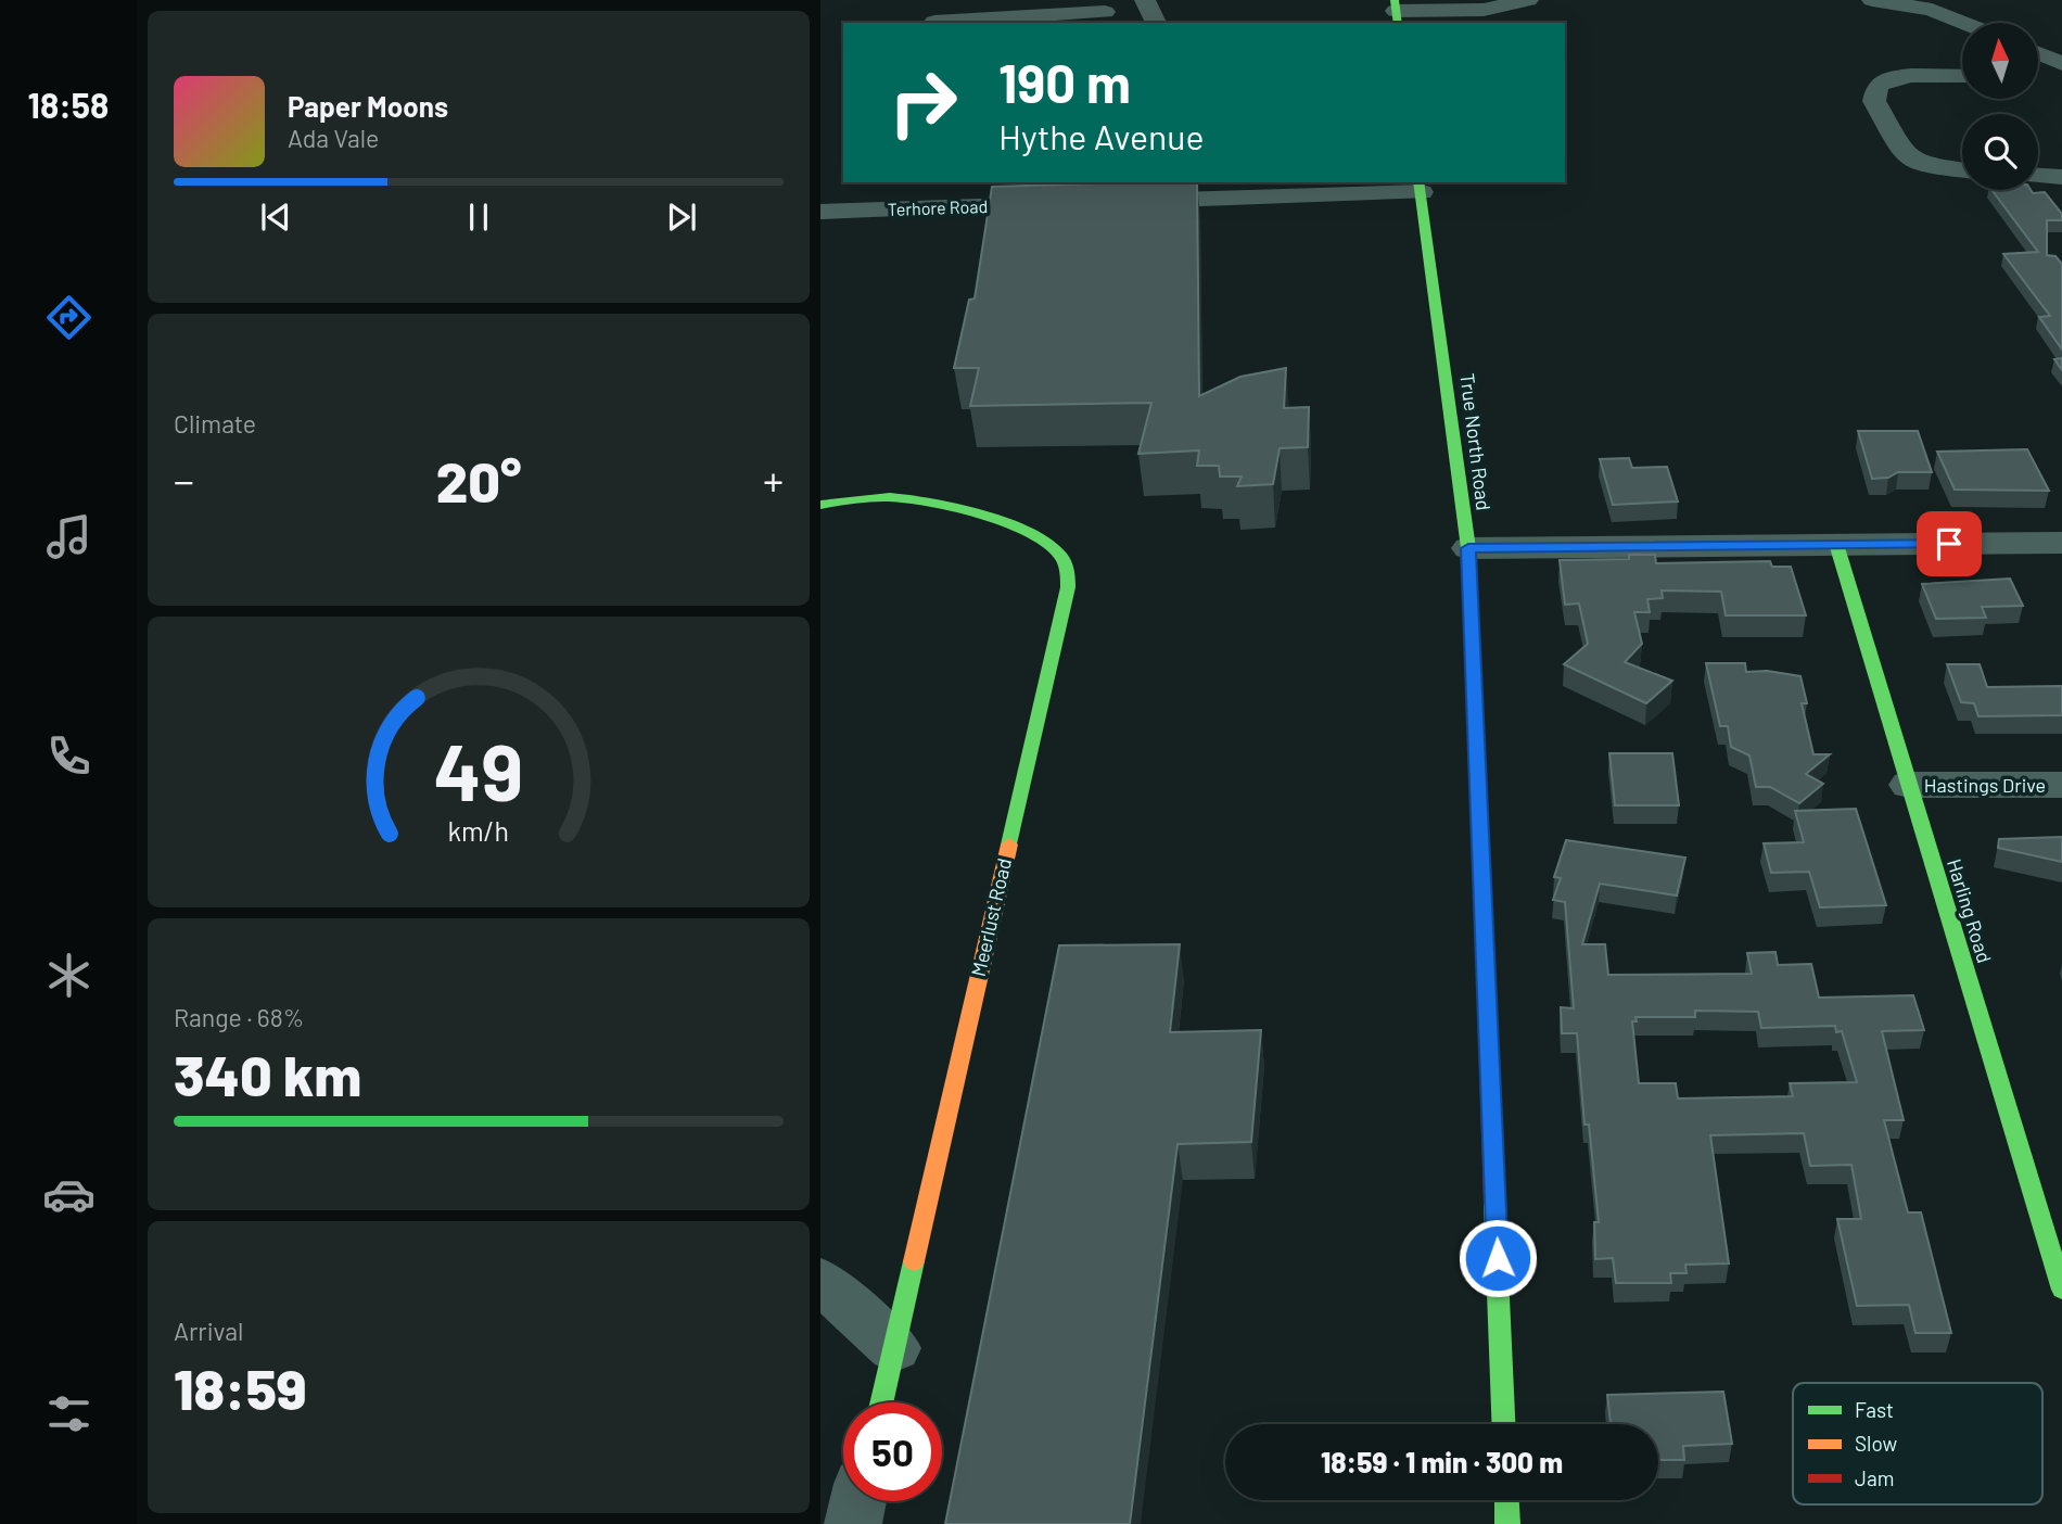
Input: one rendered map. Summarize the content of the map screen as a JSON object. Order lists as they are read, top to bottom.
{
  "streets": {
    "street": [
      "Terhore Road",
      "True North Road",
      "Hastings Drive",
      "Harling Road",
      "Meerlust Road"
    ]
  },
  "crossings": [
    ["Hastings Drive", "Harling Road"]
  ],
  "legend": ["Fast", "Slow", "Jam"],
  "north": "top",
  "page": {
    "tabs": "18:58",
    "turn": ["190 m", "Hythe Avenue"],
    "song": ["Paper Moons", "Ada Vale"],
    "tile": [
      "Climate",
      ["Range · 68%", "340 km"],
      ["Arrival", "18:59"]
    ],
    "heat": ["−", "20°", "+"],
    "limit": "50",
    "trip": "18:59 · 1 min · 300 m",
    "gauge": ["49", "km/h"]
  }
}
